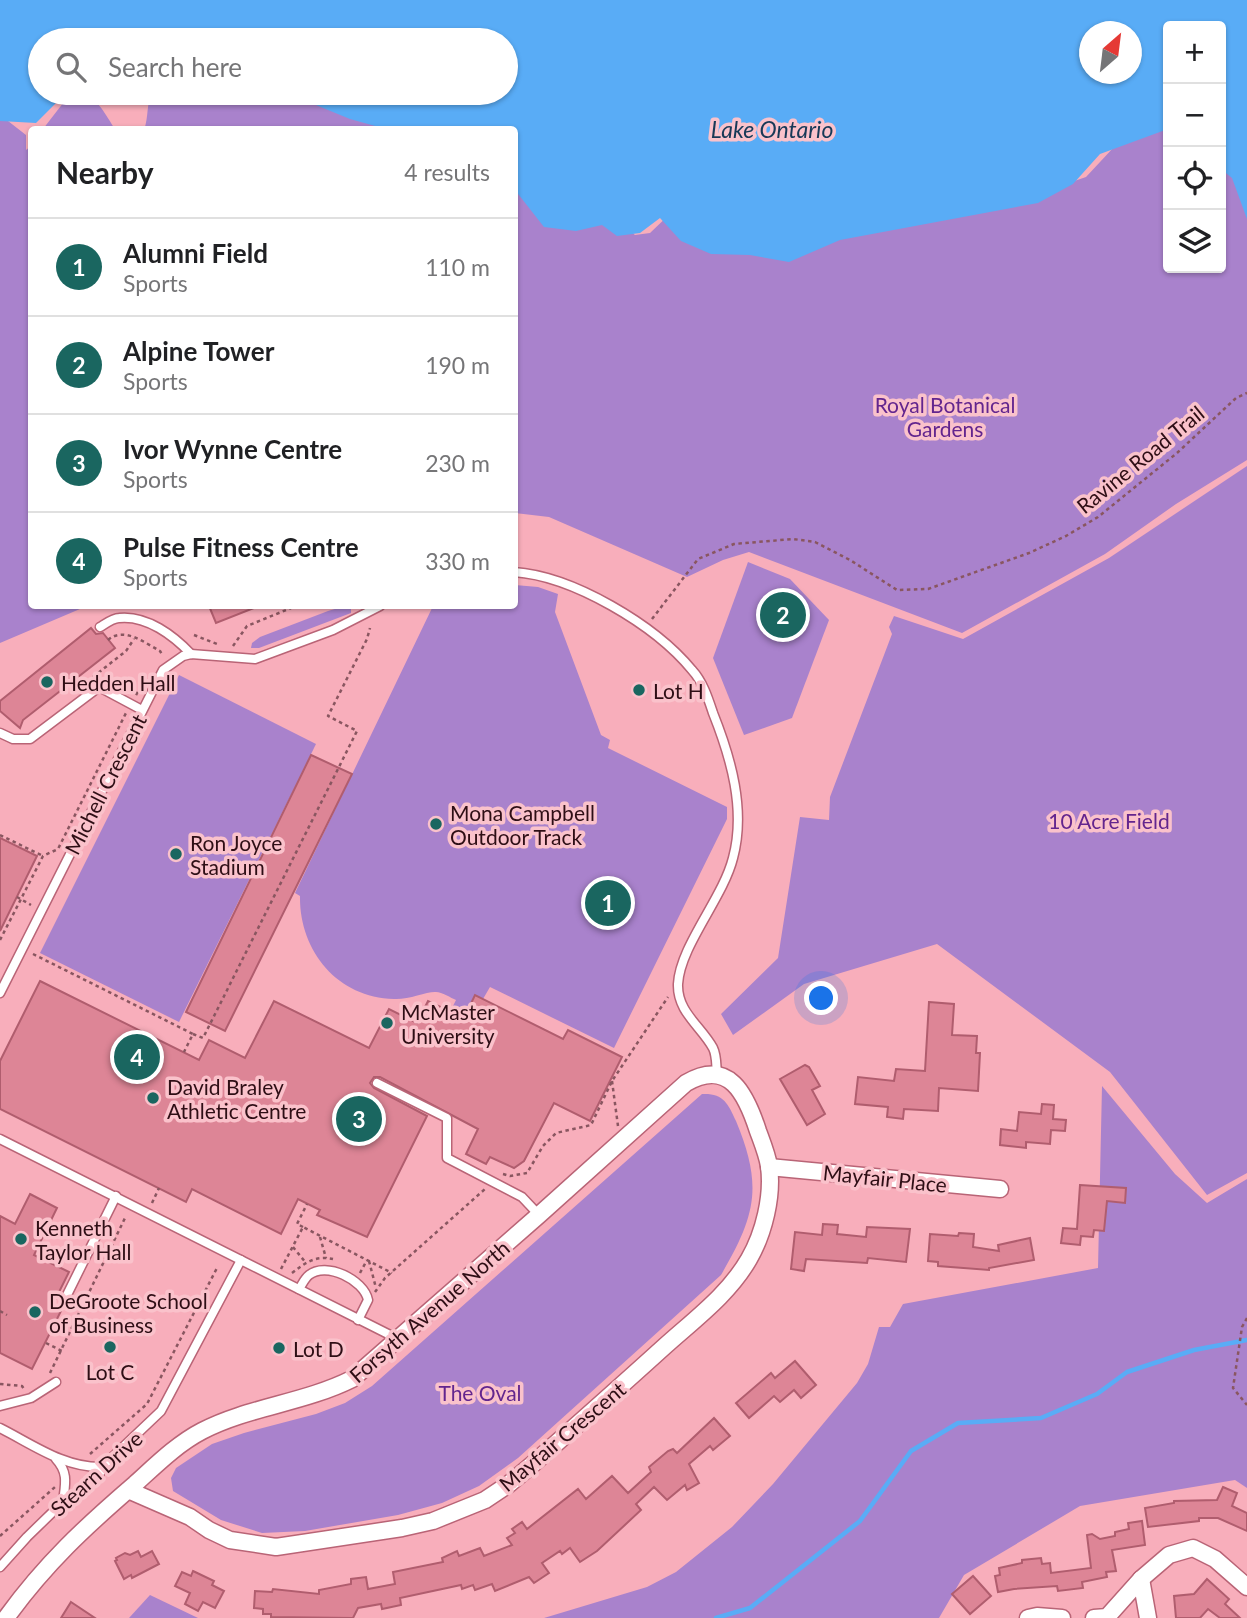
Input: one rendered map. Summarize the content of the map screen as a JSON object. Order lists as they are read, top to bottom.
{
  "streets": {
    "street": ["Mayfair Place", "Forsyth Avenue North", "Mayfair Crescent"],
    "lane": ["Michell Crescent", "Stearn Drive"],
    "path": ["Ravine Road Trail"]
  },
  "crossings": [
    ["Mayfair Place", "Mayfair Crescent"],
    ["Forsyth Avenue North", "Mayfair Crescent"]
  ],
  "water": ["Lake Ontario"],
  "parks": ["Royal Botanical Gardens", "10 Acre Field", "The Oval"],
  "places": [
    "Hedden Hall",
    "Lot H",
    "Mona Campbell Outdoor Track",
    "Ron Joyce Stadium",
    "McMaster University",
    "David Braley Athletic Centre",
    "Kenneth Taylor Hall",
    "DeGroote School of Business",
    "Lot C",
    "Lot D"
  ],
  "north": "top right",
  "page": {
    "map_buttons": ["+", "−"],
    "search": "Search here",
    "heading": ["Nearby", "4 results"],
    "list": [
      {
        "mark": "1",
        "name": "Alumni Field",
        "note": "Sports",
        "value": "110 m"
      },
      {
        "mark": "2",
        "name": "Alpine Tower",
        "note": "Sports",
        "value": "190 m"
      },
      {
        "mark": "3",
        "name": "Ivor Wynne Centre",
        "note": "Sports",
        "value": "230 m"
      },
      {
        "mark": "4",
        "name": "Pulse Fitness Centre",
        "note": "Sports",
        "value": "330 m"
      }
    ],
    "pins": [
      "2",
      "1",
      "4",
      "3"
    ]
  }
}
